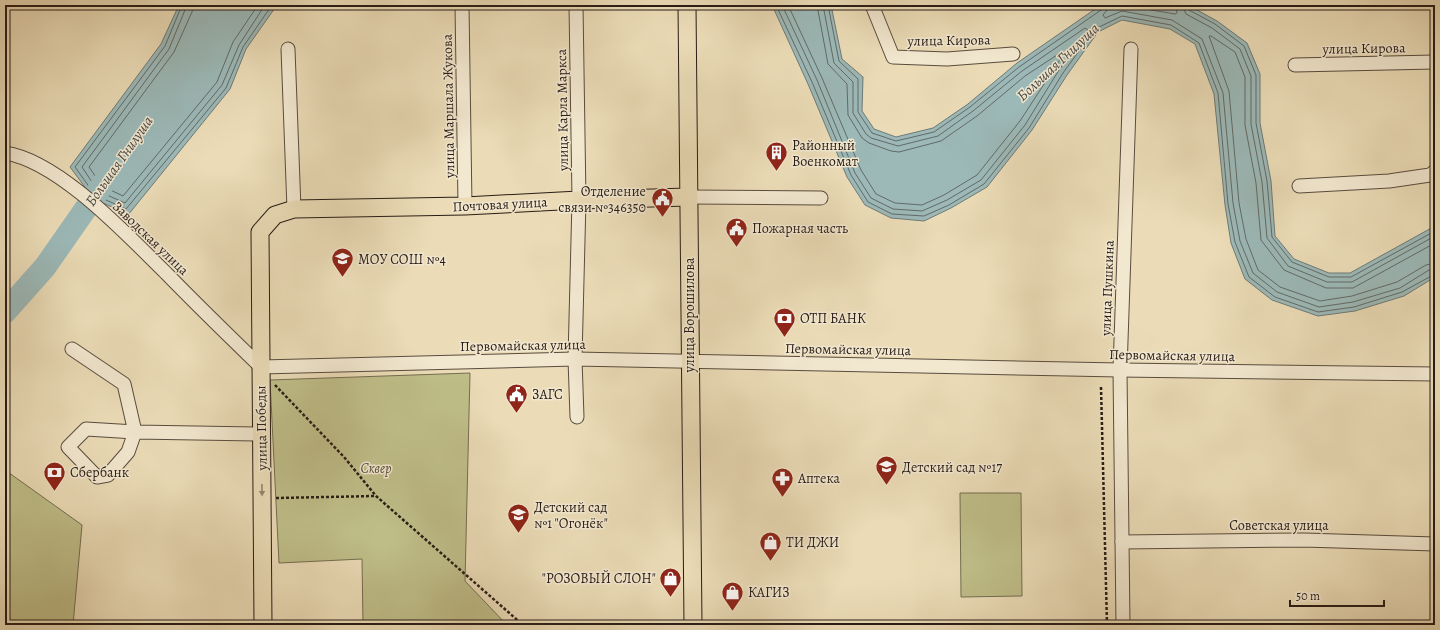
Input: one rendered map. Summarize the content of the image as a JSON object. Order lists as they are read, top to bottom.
{
  "streets": {
    "main road": ["Почтовая улица", "улица Ворошилова", "улица Победы"],
    "street": [
      "улица Кирова",
      "улица Маршала Жукова",
      "улица Карла Маркса",
      "Заводская улица",
      "улица Пушкина",
      "Первомайская улица",
      "Советская улица"
    ]
  },
  "crossings": [
    ["улица Маршала Жукова", "Почтовая улица"],
    ["улица Карла Маркса", "Почтовая улица"],
    ["улица Карла Маркса", "Первомайская улица"],
    ["Почтовая улица", "улица Ворошилова"],
    ["Почтовая улица", "улица Победы"],
    ["Заводская улица", "Первомайская улица"],
    ["Заводская улица", "улица Победы"],
    ["улица Пушкина", "Первомайская улица"],
    ["улица Пушкина", "Советская улица"],
    ["улица Ворошилова", "Первомайская улица"],
    ["Первомайская улица", "улица Победы"]
  ],
  "water": ["Большая Гнилуша"],
  "parks": ["Сквер"],
  "places": {
    "building": ["Районный Военкомат"],
    "public building": ["Отделение связи №346350", "Пожарная часть", "ЗАГС"],
    "school or university": ["МОУ СОШ №4", "Детский сад №17", "Детский сад №1 \"Огонёк\""],
    "bank": ["ОТП БАНК", "Сбербанк"],
    "pharmacy": ["Аптека"],
    "shop": ["ТИ ДЖИ", "\"РОЗОВЫЙ СЛОН\"", "КАГИЗ"]
  },
  "scale_bar": "50 m"
}
